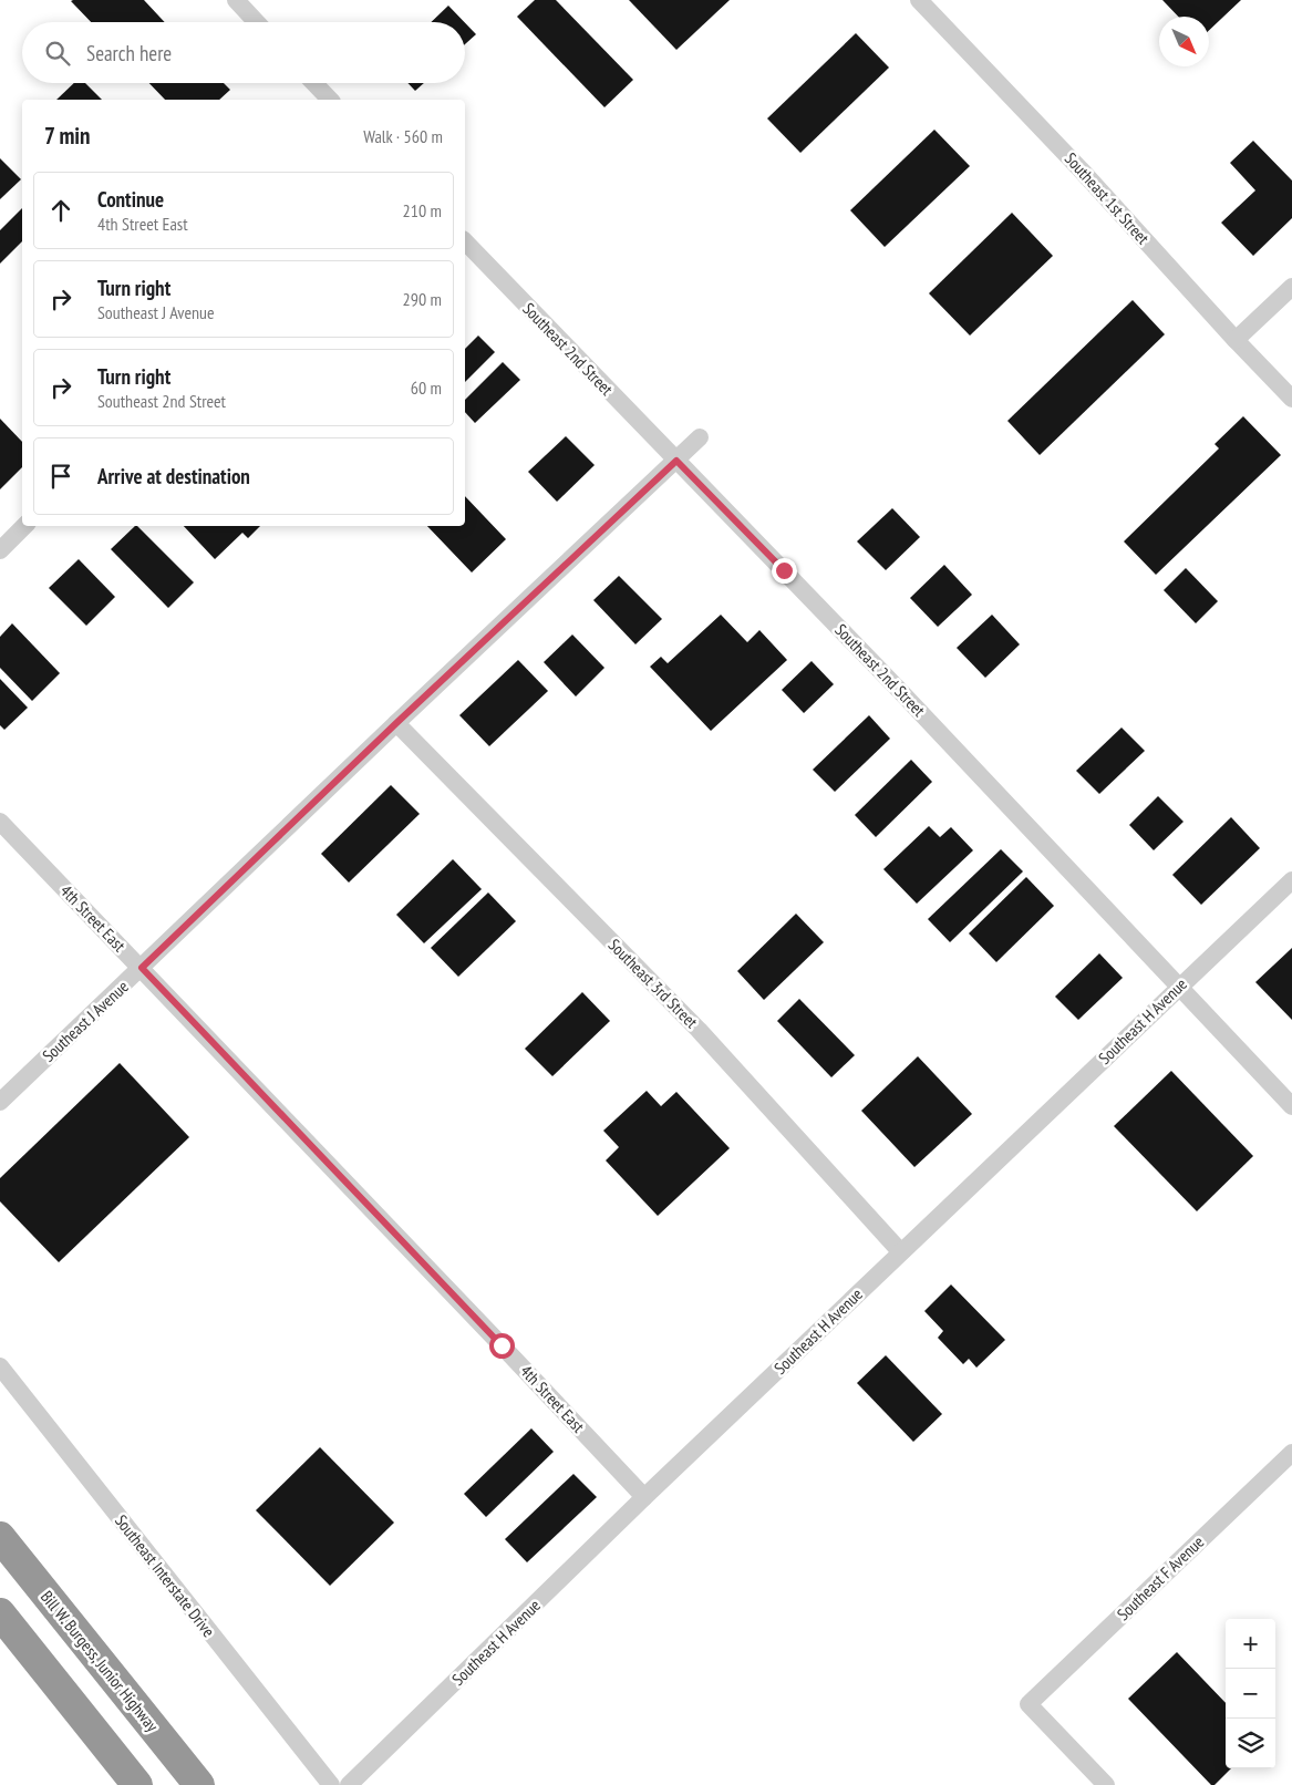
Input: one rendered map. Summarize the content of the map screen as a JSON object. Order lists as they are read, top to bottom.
{
  "streets": {
    "highway": ["Bill W. Burgess, Junior Highway"],
    "street": [
      "Southeast 1st Street",
      "Southeast 2nd Street",
      "4th Street East",
      "Southeast 3rd Street",
      "Southeast J Avenue",
      "Southeast H Avenue",
      "Southeast Interstate Drive",
      "Southeast F Avenue"
    ]
  },
  "crossings": [
    ["Southeast 2nd Street", "Southeast J Avenue"],
    ["Southeast 2nd Street", "Southeast H Avenue"],
    ["4th Street East", "Southeast J Avenue"],
    ["4th Street East", "Southeast H Avenue"],
    ["Southeast 3rd Street", "Southeast J Avenue"],
    ["Southeast 3rd Street", "Southeast H Avenue"]
  ],
  "north": "bottom right",
  "page": {
    "search": "Search here",
    "heading": ["7 min", "Walk · 560 m"],
    "list": [
      ["Continue", "4th Street East", "210 m"],
      ["Turn right", "Southeast J Avenue", "290 m"],
      ["Turn right", "Southeast 2nd Street", "60 m"],
      "Arrive at destination"
    ],
    "map_buttons": ["+", "−"]
  }
}
